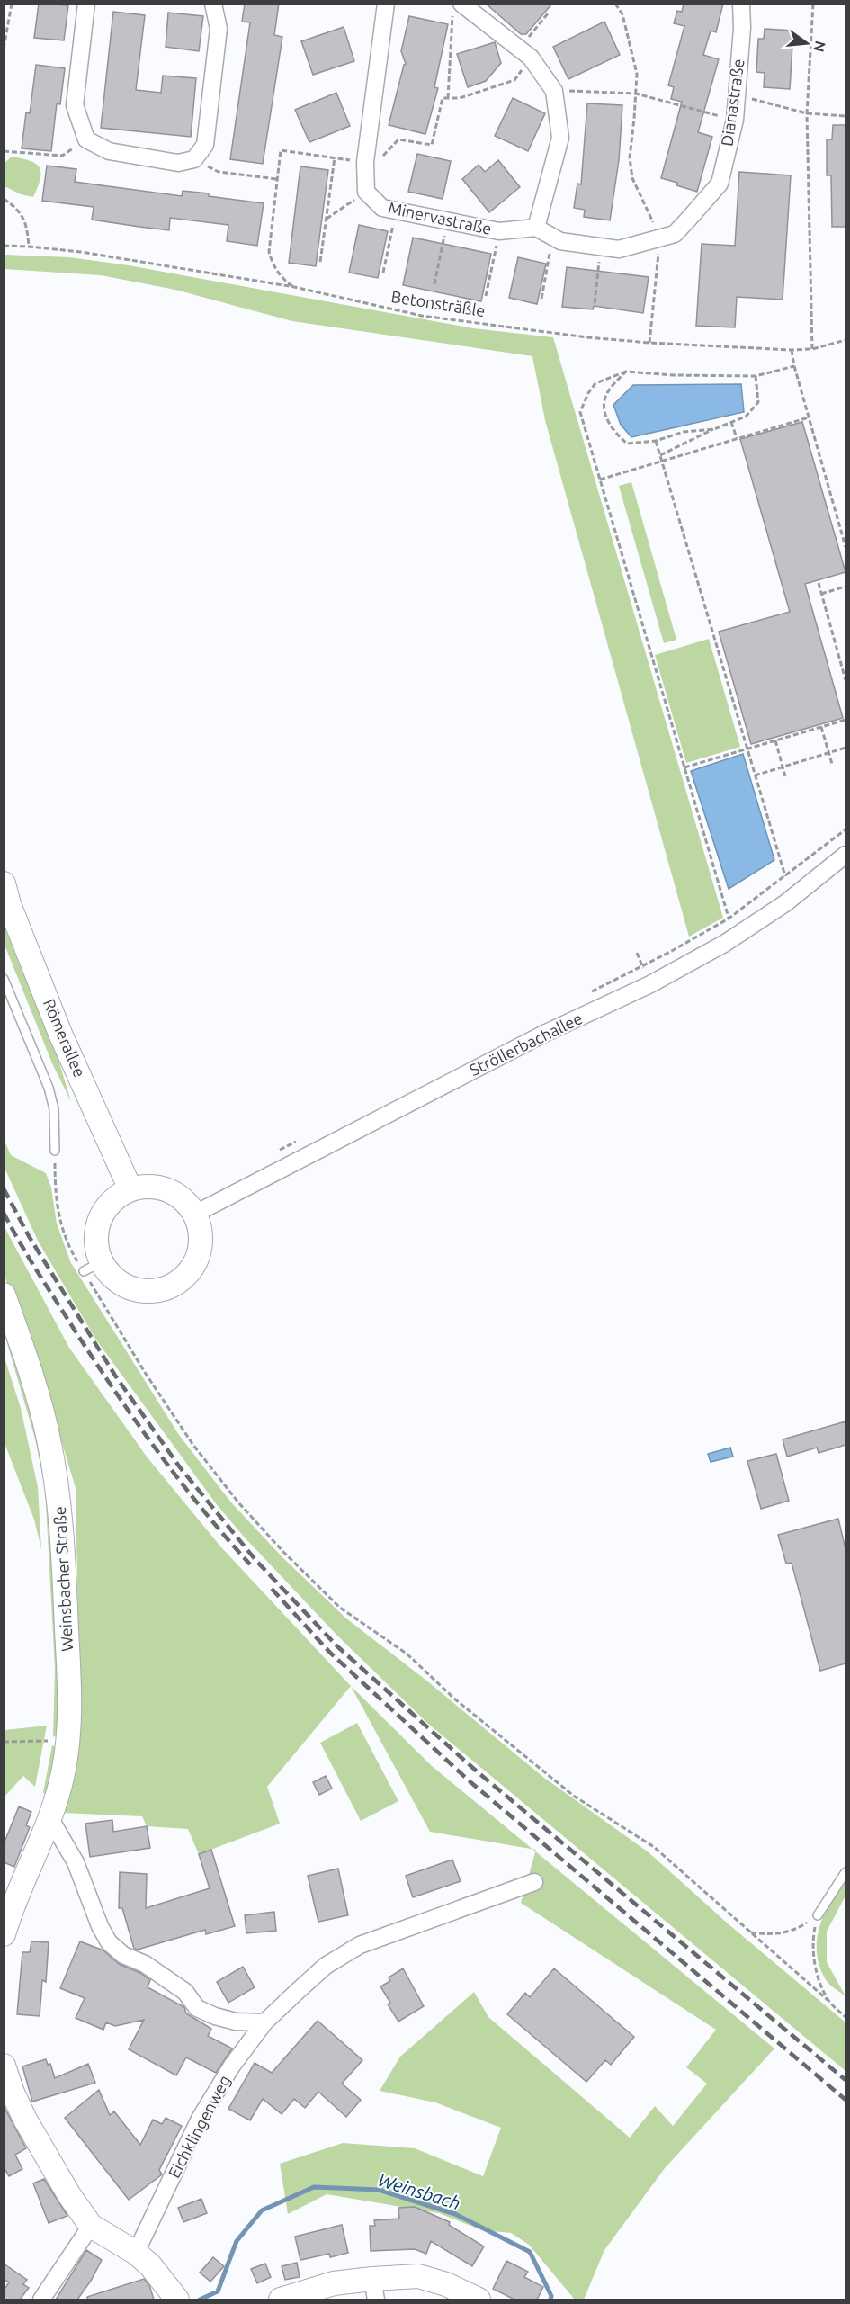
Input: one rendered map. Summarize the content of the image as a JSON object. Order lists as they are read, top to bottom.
{
  "streets": {
    "street": [
      "Dianastraße",
      "Minervastraße",
      "Römerallee",
      "Ströllerbachallee",
      "Weinsbacher Straße",
      "Eichklingenweg"
    ],
    "path": ["Betonsträßle"]
  },
  "crossings": [
    ["Dianastraße", "Minervastraße"],
    ["Römerallee", "Ströllerbachallee"]
  ],
  "water": ["Weinsbach"],
  "north": "right"
}
